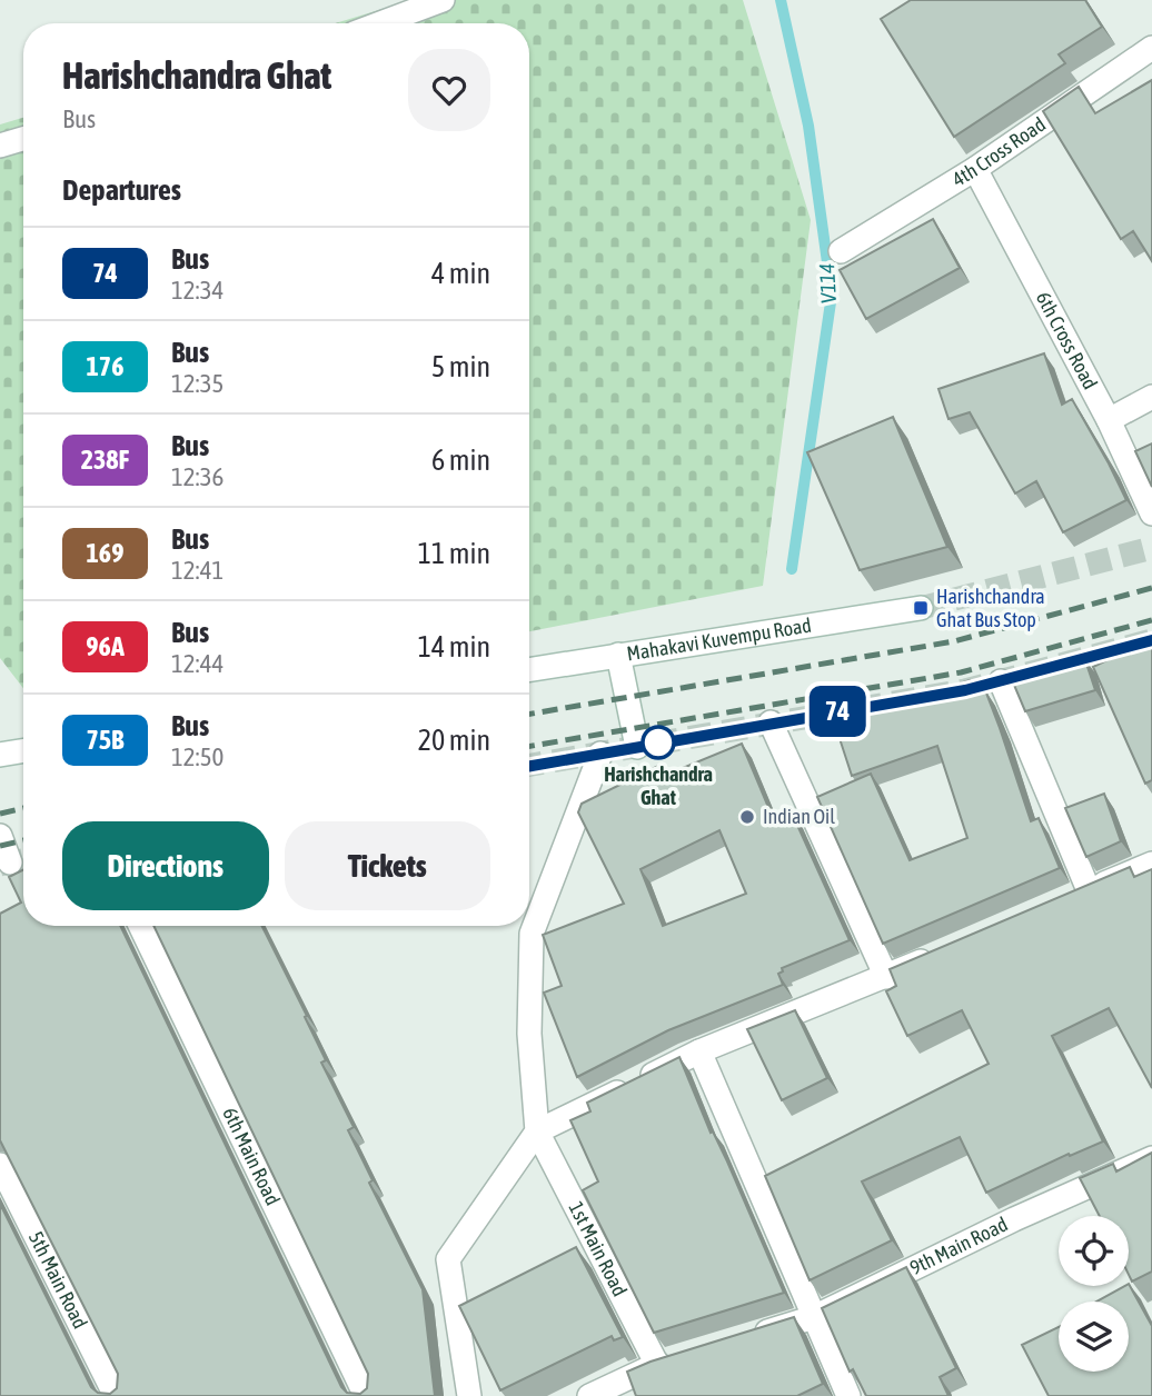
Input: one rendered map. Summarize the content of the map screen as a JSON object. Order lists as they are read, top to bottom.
{
  "streets": {
    "street": [
      "4th Cross Road",
      "6th Cross Road",
      "Mahakavi Kuvempu Road",
      "6th Main Road",
      "9th Main Road",
      "1st Main Road",
      "5th Main Road"
    ]
  },
  "crossings": [
    ["4th Cross Road", "6th Cross Road"]
  ],
  "water": ["V114"],
  "places": {
    "transit": ["Harishchandra Ghat Bus Stop"],
    "other": ["Harishchandra Ghat", "Indian Oil"]
  },
  "lines": ["bus line 74"],
  "page": {
    "on_map": "74",
    "heading": [
      ["Harishchandra Ghat", "Bus"],
      "Departures"
    ],
    "list": [
      {
        "mark": "74",
        "name": "Bus",
        "note": "12:34",
        "value": "4 min"
      },
      {
        "mark": "176",
        "name": "Bus",
        "note": "12:35",
        "value": "5 min"
      },
      {
        "mark": "238F",
        "name": "Bus",
        "note": "12:36",
        "value": "6 min"
      },
      {
        "mark": "169",
        "name": "Bus",
        "note": "12:41",
        "value": "11 min"
      },
      {
        "mark": "96A",
        "name": "Bus",
        "note": "12:44",
        "value": "14 min"
      },
      {
        "mark": "75B",
        "name": "Bus",
        "note": "12:50",
        "value": "20 min"
      }
    ],
    "buttons": ["Directions", "Tickets"]
  }
}
